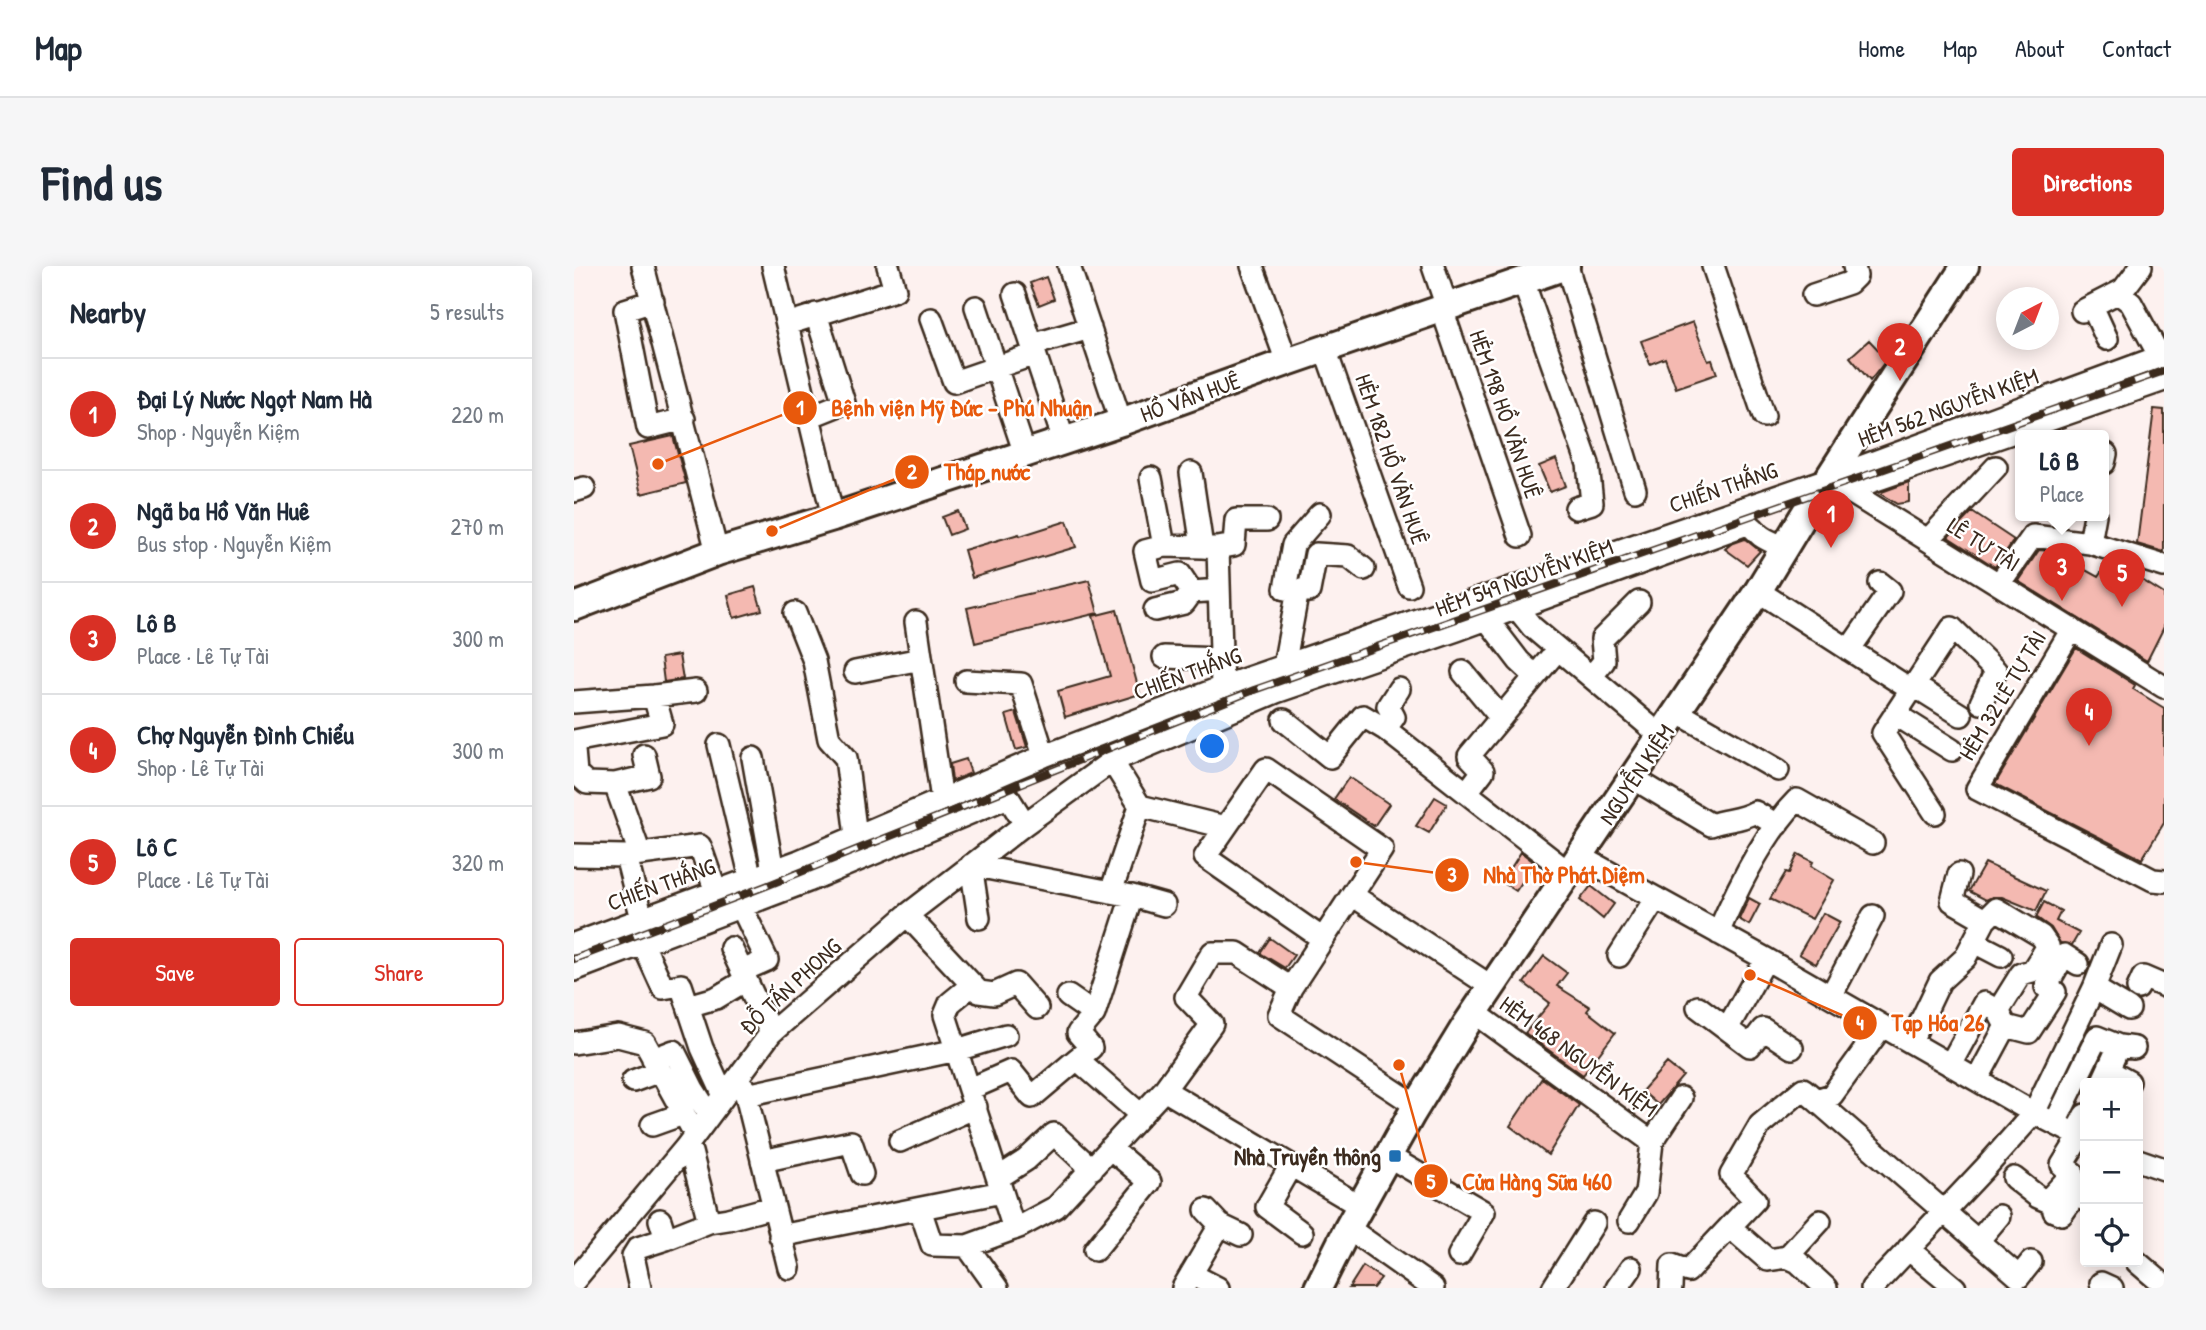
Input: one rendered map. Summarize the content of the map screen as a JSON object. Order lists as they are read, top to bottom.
{
  "streets": {
    "main road": ["HỒ VĂN HUÊ", "NGUYỄN KIỆM"],
    "street": [
      "HẺM 562 NGUYỄN KIỆM",
      "HẺM 198 HỒ VĂN HUÊ",
      "HẺM 182 HỒ VĂN HUÊ",
      "CHIẾN THẮNG",
      "LÊ TỰ TÀI",
      "HẺM 549 NGUYỄN KIỆM",
      "HẺM 32 LÊ TỰ TÀI",
      "ĐỖ TẤN PHONG",
      "HẺM 468 NGUYỄN KIỆM"
    ]
  },
  "crossings": [
    ["HỒ VĂN HUÊ", "HẺM 198 HỒ VĂN HUÊ"],
    ["HỒ VĂN HUÊ", "HẺM 182 HỒ VĂN HUÊ"],
    ["HẺM 562 NGUYỄN KIỆM", "CHIẾN THẮNG"],
    ["HẺM 562 NGUYỄN KIỆM", "LÊ TỰ TÀI"],
    ["HẺM 562 NGUYỄN KIỆM", "NGUYỄN KIỆM"],
    ["CHIẾN THẮNG", "LÊ TỰ TÀI"],
    ["CHIẾN THẮNG", "NGUYỄN KIỆM"],
    ["LÊ TỰ TÀI", "HẺM 32 LÊ TỰ TÀI"],
    ["LÊ TỰ TÀI", "NGUYỄN KIỆM"],
    ["HẺM 549 NGUYỄN KIỆM", "NGUYỄN KIỆM"],
    ["HẺM 549 NGUYỄN KIỆM", "ĐỖ TẤN PHONG"],
    ["NGUYỄN KIỆM", "HẺM 468 NGUYỄN KIỆM"]
  ],
  "places": {
    "other": [
      "Bệnh viện Mỹ Đức - Phú Nhuận",
      "Tháp nước",
      "Nhà Thờ Phát Diệm",
      "Tạp Hóa 26",
      "Cửa Hàng Sữa 460"
    ],
    "transit": ["Nhà Truyền thông"]
  },
  "north": "top right",
  "page": {
    "header": "Map",
    "nav": [
      "Home",
      "Map",
      "About",
      "Contact"
    ],
    "buttons": [
      "Directions",
      ["Save", "Share"]
    ],
    "title": "Find us",
    "heading": ["Nearby", "5 results"],
    "pins": [
      "2",
      "1",
      "3",
      "5",
      "4"
    ],
    "list": [
      {
        "mark": "1",
        "name": "Đại Lý Nước Ngọt Nam Hà",
        "note": "Shop · Nguyễn Kiệm",
        "value": "220 m"
      },
      {
        "mark": "2",
        "name": "Ngã ba Hồ Văn Huê",
        "note": "Bus stop · Nguyễn Kiệm",
        "value": "270 m"
      },
      {
        "mark": "3",
        "name": "Lô B",
        "note": "Place · Lê Tự Tài",
        "value": "300 m"
      },
      {
        "mark": "4",
        "name": "Chợ Nguyễn Đình Chiểu",
        "note": "Shop · Lê Tự Tài",
        "value": "300 m"
      },
      {
        "mark": "5",
        "name": "Lô C",
        "note": "Place · Lê Tự Tài",
        "value": "320 m"
      }
    ],
    "popup": ["Lô B", "Place"],
    "map_buttons": ["+", "−"]
  }
}
